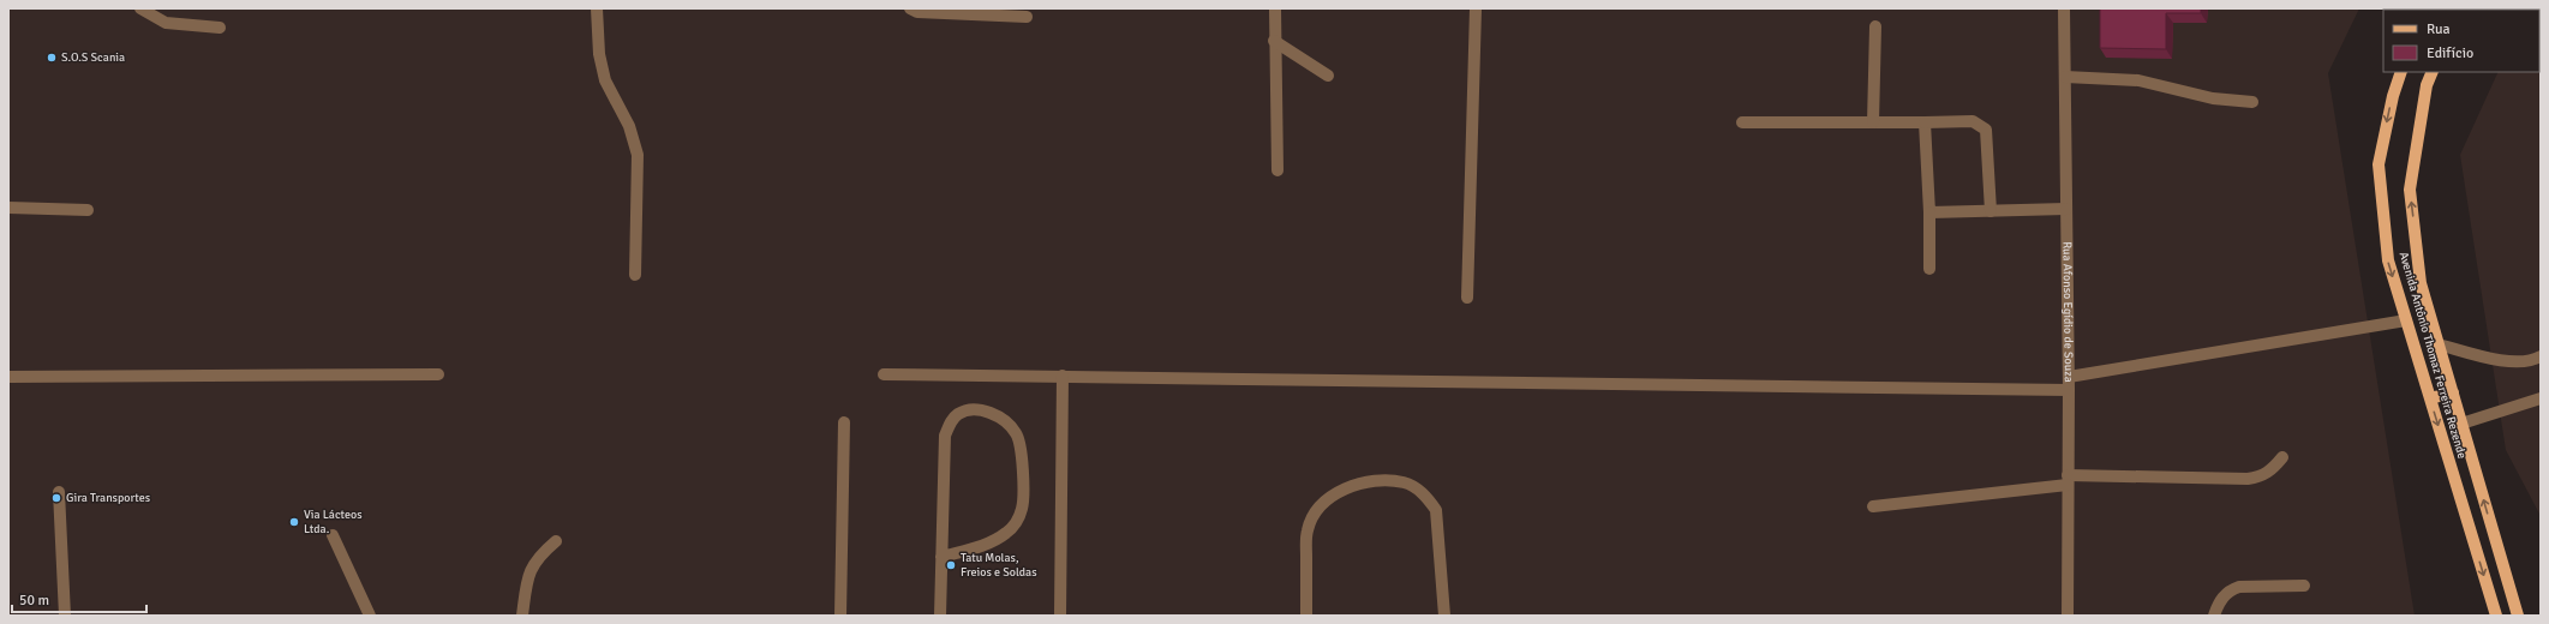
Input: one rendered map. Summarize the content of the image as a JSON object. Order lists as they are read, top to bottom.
{
  "streets": {
    "main road": ["Avenida Antônio Thomaz Ferreira Rezende"],
    "street": ["Rua Afonso Egídio de Souza"]
  },
  "places": [
    "S.O.S Scania",
    "Gira Transportes",
    "Via Lácteos Ltda.",
    "Tatu Molas, Freios e Soldas"
  ],
  "legend": ["Rua", "Edifício"],
  "scale_bar": "50 m"
}
